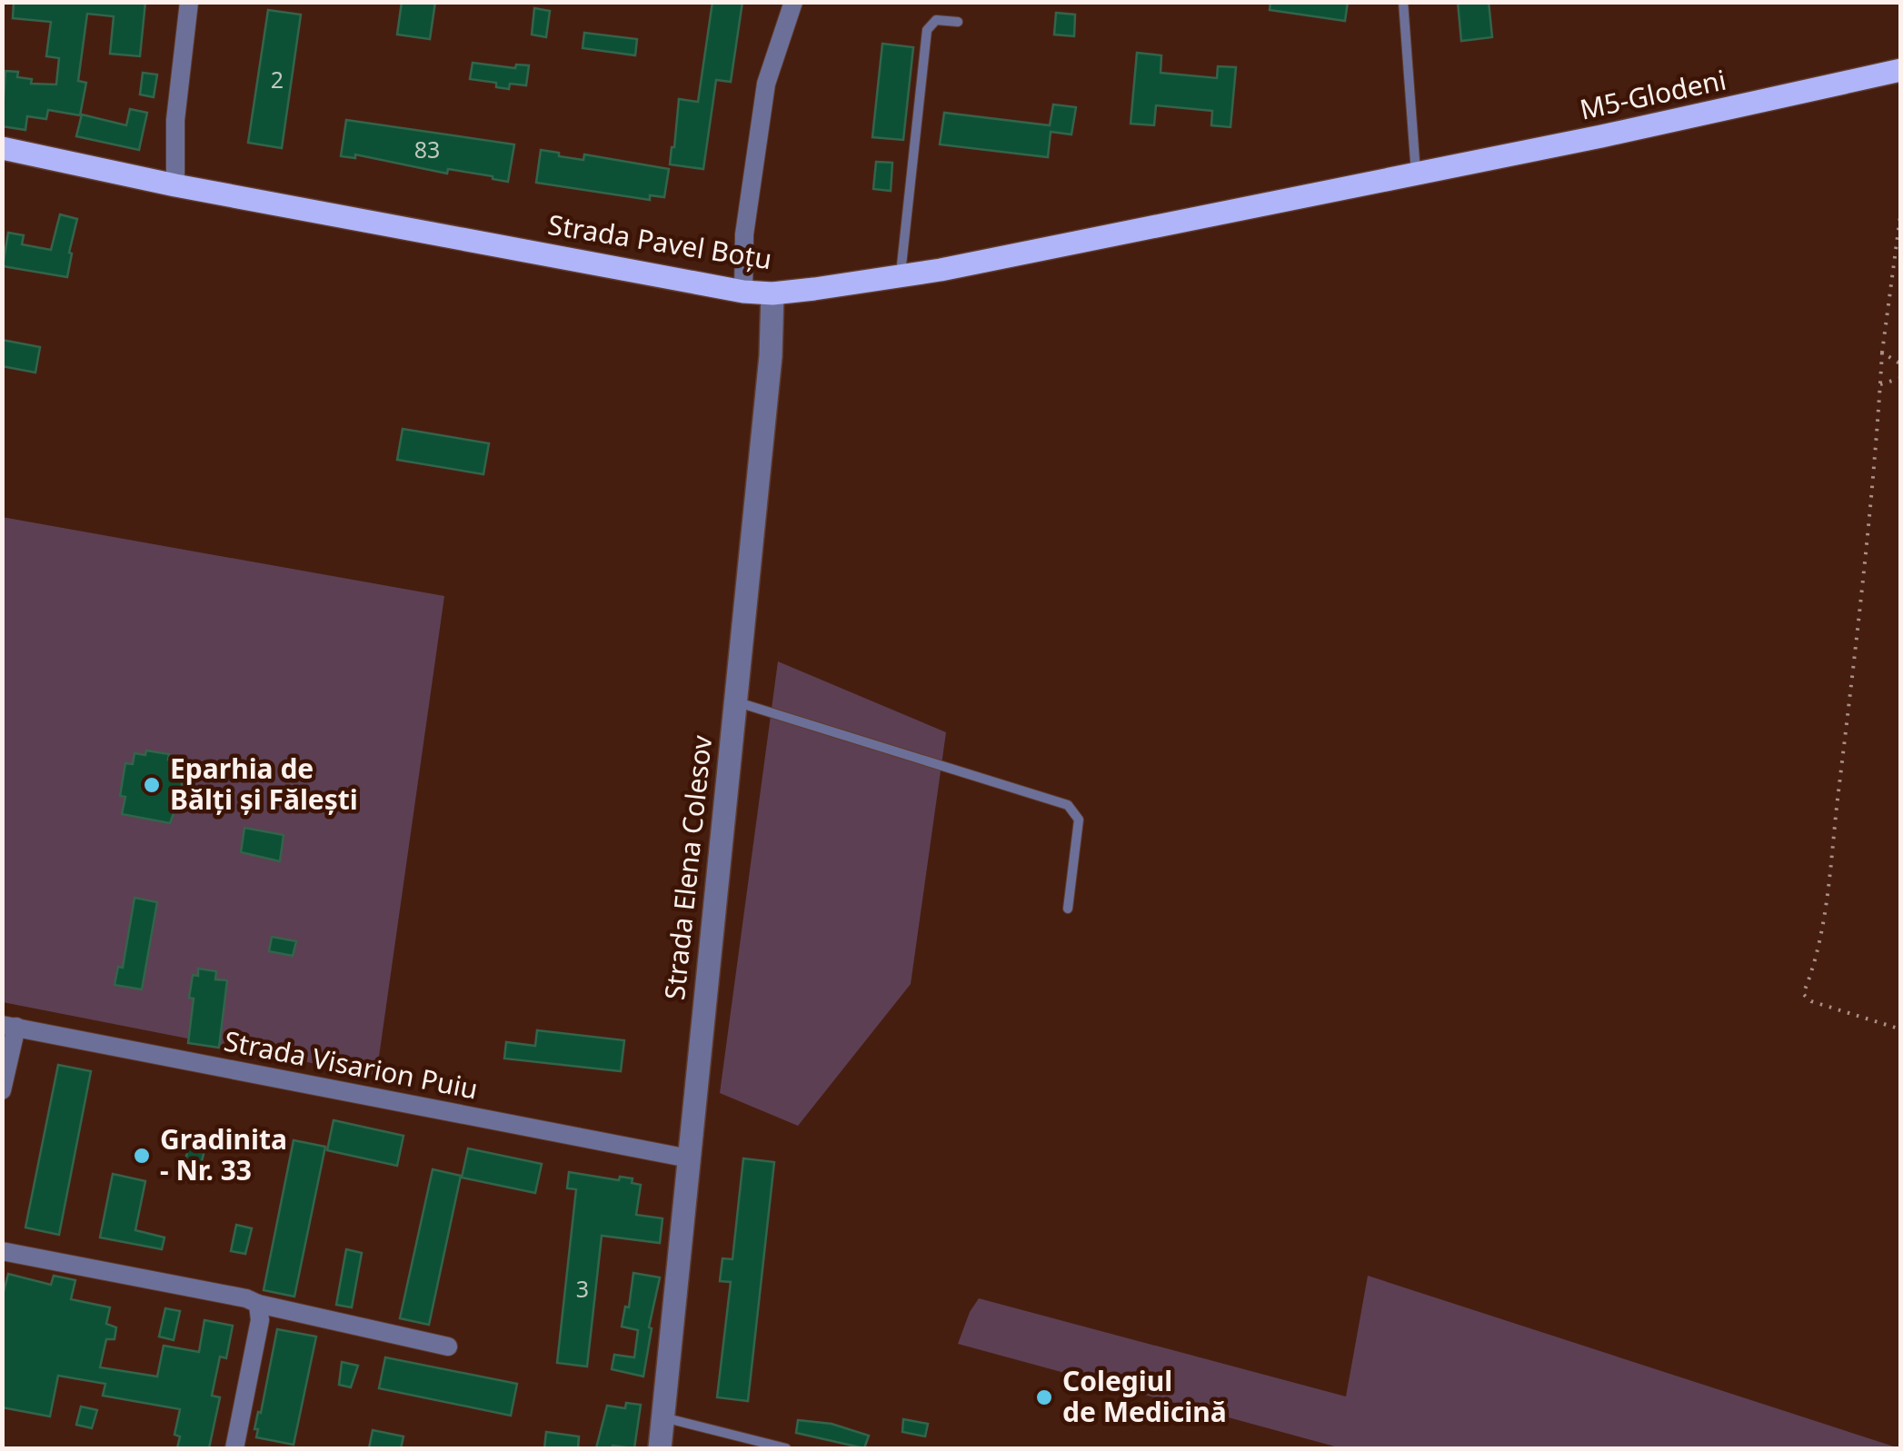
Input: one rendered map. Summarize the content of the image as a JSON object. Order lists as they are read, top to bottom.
{
  "streets": {
    "main road": ["M5-Glodeni", "Strada Pavel Boțu"],
    "street": ["Strada Elena Colesov", "Strada Visarion Puiu"]
  },
  "crossings": [
    ["M5-Glodeni", "Strada Pavel Boțu"],
    ["Strada Pavel Boțu", "Strada Elena Colesov"],
    ["Strada Elena Colesov", "Strada Visarion Puiu"]
  ],
  "places": ["Eparhia de Bălți și Fălești", "Gradinita - Nr. 33", "Colegiul de Medicină"],
  "house_numbers": ["2", "83", "3"]
}
